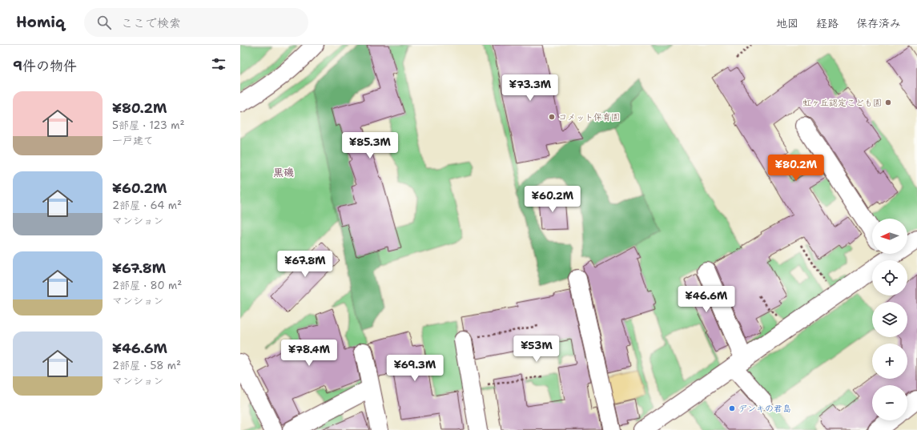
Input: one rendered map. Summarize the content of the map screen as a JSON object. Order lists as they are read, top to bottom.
{
  "districts": ["黒磯"],
  "places": ["虹ヶ丘認定こども園", "コメット保育園", "デンキの君島"],
  "north": "left",
  "page": {
    "header": "Homiq",
    "search": "ここで検索",
    "nav": ["地図", "経路", "保存済み"],
    "heading": "9件の物件",
    "price": [
      "¥73.3M",
      "¥85.3M",
      "¥80.2M",
      "¥60.2M",
      "¥67.8M",
      "¥46.6M",
      "¥53M",
      "¥78.4M",
      "¥69.3M"
    ],
    "list": [
      {
        "name": "¥80.2M",
        "note": "5部屋 · 123 m² · 一戸建て"
      },
      {
        "name": "¥60.2M",
        "note": "2部屋 · 64 m² · マンション"
      },
      {
        "name": "¥67.8M",
        "note": "2部屋 · 80 m² · マンション"
      },
      {
        "name": "¥46.6M",
        "note": "2部屋 · 58 m² · マンション"
      }
    ],
    "map_buttons": ["+", "−"]
  }
}
